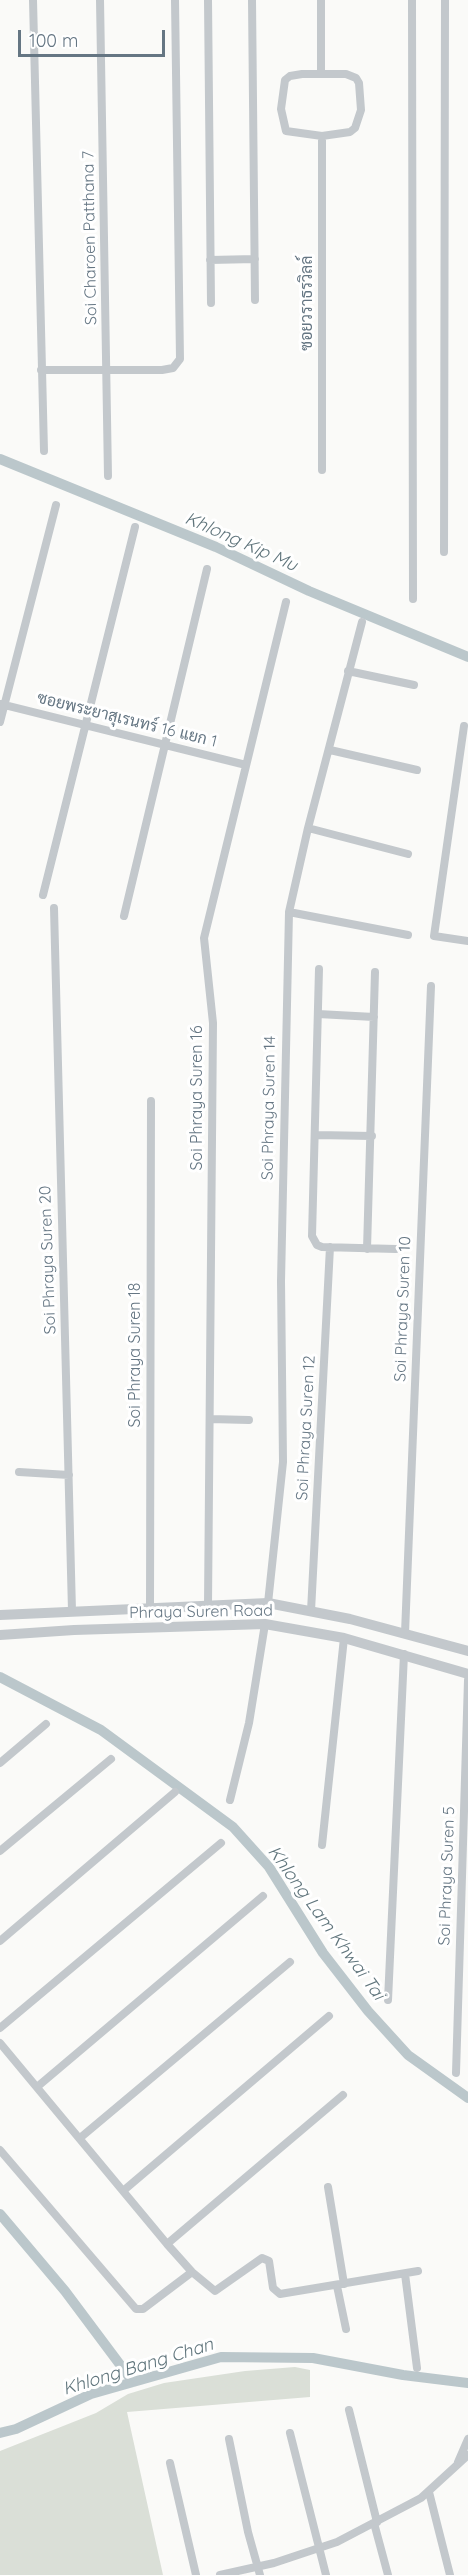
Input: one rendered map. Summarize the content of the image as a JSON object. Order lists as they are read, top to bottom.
{
  "streets": {
    "street": [
      "Soi Charoen Patthana 7",
      "ซอยวราธรวิลล์",
      "ซอยพระยาสุเรนทร์ 16 แยก 1",
      "Soi Phraya Suren 16",
      "Soi Phraya Suren 14",
      "Soi Phraya Suren 20",
      "Soi Phraya Suren 10",
      "Soi Phraya Suren 18",
      "Soi Phraya Suren 12",
      "Phraya Suren Road",
      "Soi Phraya Suren 5"
    ]
  },
  "crossings": [
    ["ซอยพระยาสุเรนทร์ 16 แยก 1", "Soi Phraya Suren 16"],
    ["Soi Phraya Suren 16", "Phraya Suren Road"],
    ["Soi Phraya Suren 14", "Phraya Suren Road"],
    ["Soi Phraya Suren 20", "Phraya Suren Road"],
    ["Soi Phraya Suren 10", "Phraya Suren Road"],
    ["Soi Phraya Suren 18", "Phraya Suren Road"],
    ["Soi Phraya Suren 12", "Phraya Suren Road"]
  ],
  "water": ["Khlong Kip Mu", "Khlong Lam Khwai Tai", "Khlong Bang Chan"],
  "scale_bar": "100 m"
}
